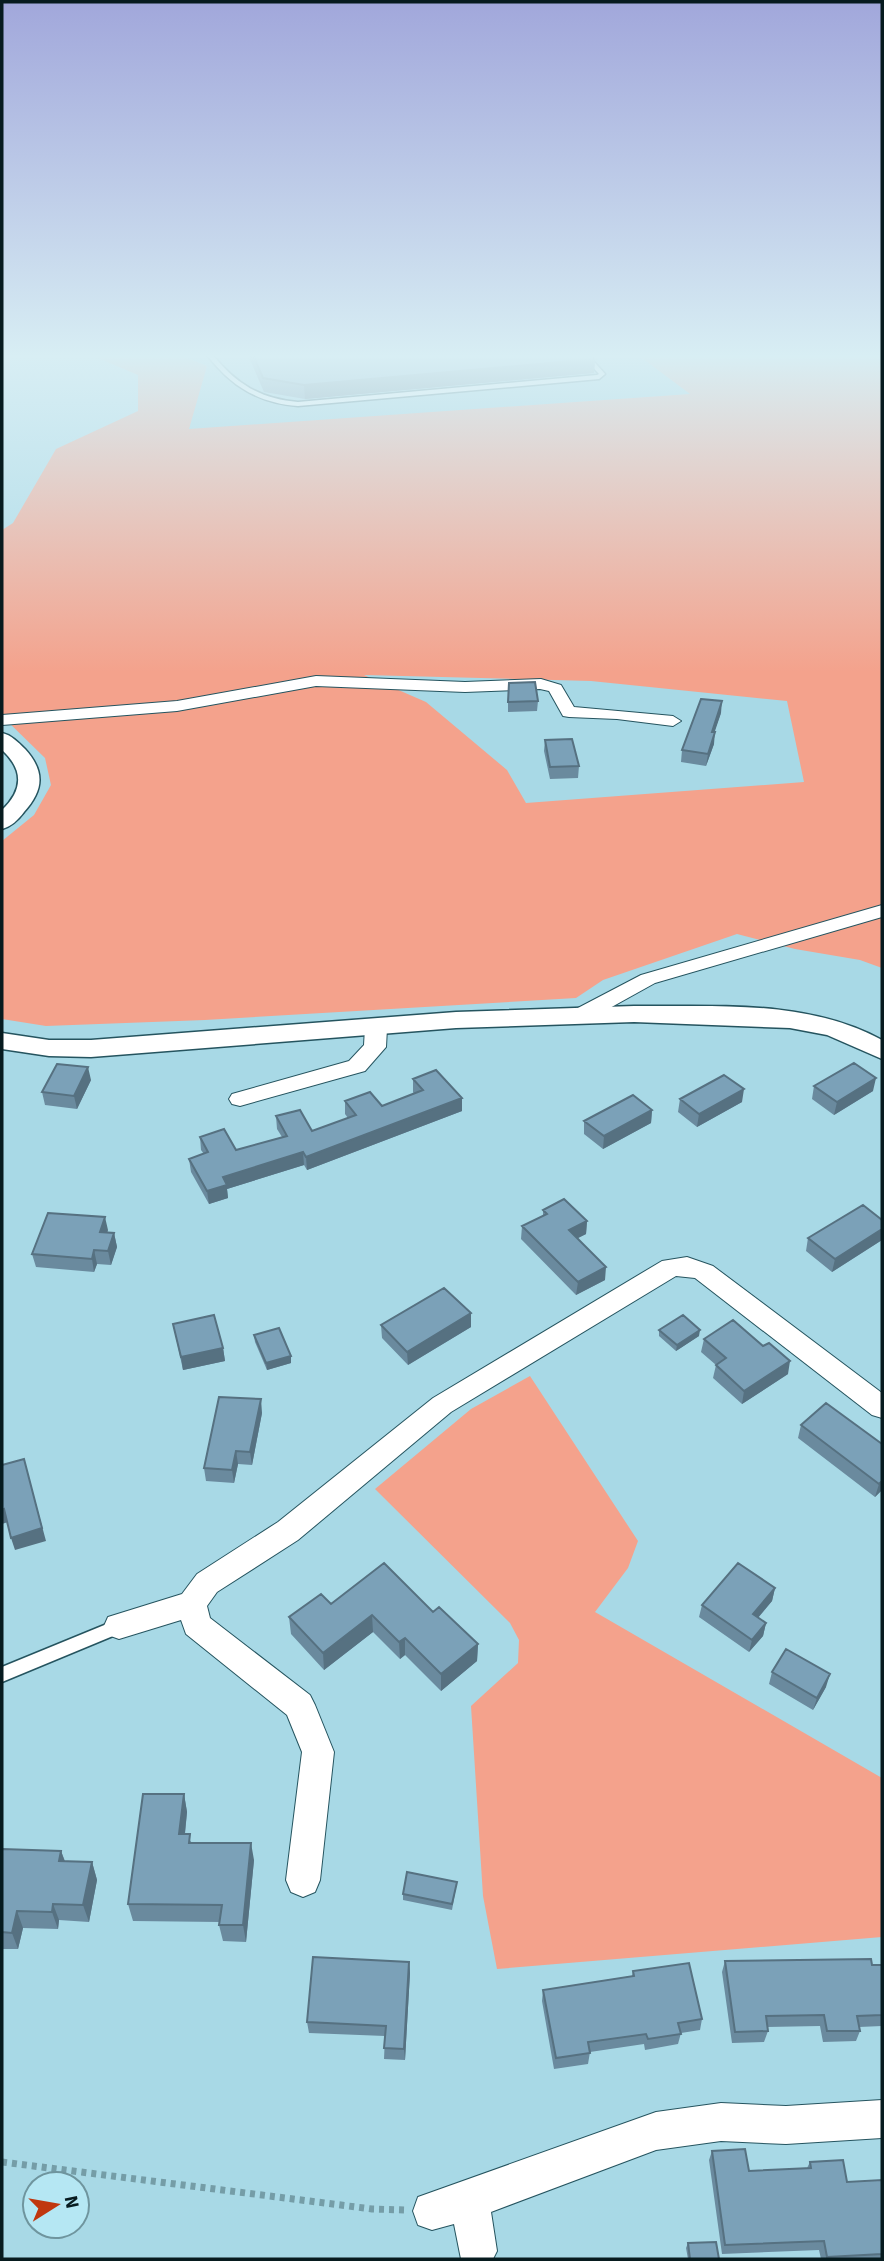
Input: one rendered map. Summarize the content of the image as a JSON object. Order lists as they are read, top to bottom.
{
  "north": "right"
}
